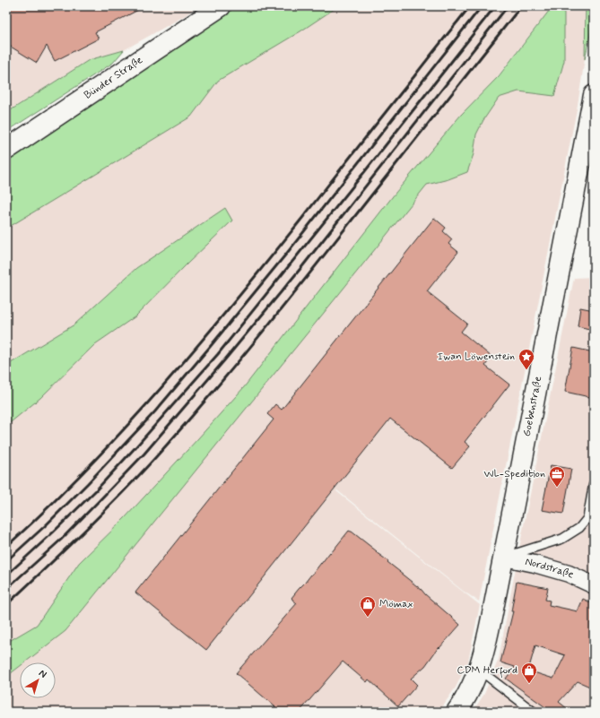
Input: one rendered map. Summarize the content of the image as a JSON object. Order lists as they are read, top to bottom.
{
  "streets": {
    "street": ["Bünder Straße", "Goebenstraße", "Nordstraße"]
  },
  "crossings": [
    ["Goebenstraße", "Nordstraße"]
  ],
  "places": {
    "place": ["Iwan Löwenstein"],
    "office": ["WL-Spedition"],
    "shop": ["Mömax", "CDM Herford"]
  },
  "north": "top right"
}
